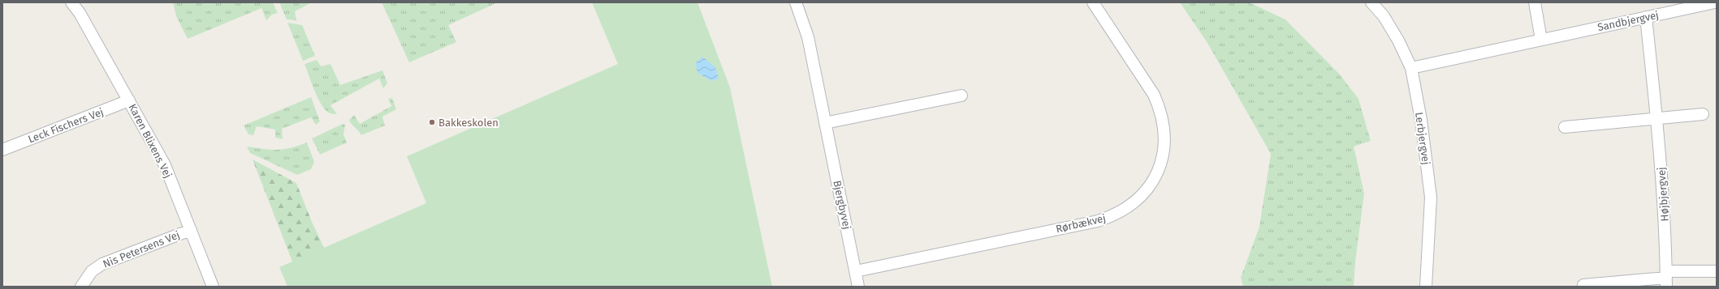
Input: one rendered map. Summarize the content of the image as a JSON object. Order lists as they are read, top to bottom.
{
  "streets": {
    "street": [
      "Sandbjergvej",
      "Leck Fischers Vej",
      "Lerbjergvej",
      "Karen Blixens Vej",
      "Højbjergvej",
      "Bjergbyvej",
      "Rørbækvej",
      "Nis Petersens Vej"
    ]
  },
  "crossings": [
    ["Sandbjergvej", "Lerbjergvej"],
    ["Sandbjergvej", "Højbjergvej"],
    ["Leck Fischers Vej", "Karen Blixens Vej"],
    ["Karen Blixens Vej", "Nis Petersens Vej"],
    ["Bjergbyvej", "Rørbækvej"]
  ],
  "places": ["Bakkeskolen"]
}
